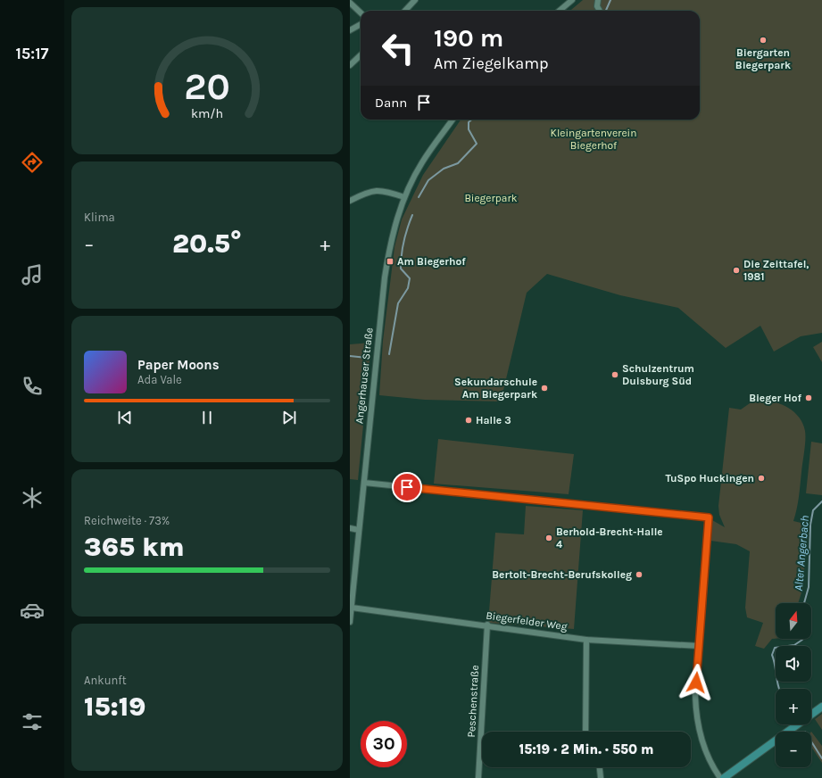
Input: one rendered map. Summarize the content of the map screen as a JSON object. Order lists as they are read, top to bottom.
{
  "streets": {
    "street": ["Angerhauser Straße", "Biegerfelder Weg", "Peschenstraße"]
  },
  "crossings": [
    ["Angerhauser Straße", "Biegerfelder Weg"],
    ["Biegerfelder Weg", "Peschenstraße"]
  ],
  "water": ["Alter Angerbach"],
  "parks": ["Kleingartenverein Biegerhof", "Biegerpark"],
  "places": {
    "other": [
      "Biergarten Biegerpark",
      "Die Zeittafel, 1981",
      "Schulzentrum Duisburg Süd",
      "Sekundarschule Am Biegerpark",
      "Bieger Hof",
      "Halle 3",
      "TuSpo Huckingen",
      "Berhold-Brecht-Halle 4",
      "Bertolt-Brecht-Berufskolleg"
    ],
    "transit": ["Am Biegerhof"]
  },
  "north": "top",
  "page": {
    "tabs": "15:17",
    "turn": ["190 m", "Am Ziegelkamp"],
    "then": "Dann",
    "tile": [
      "Klima",
      ["Reichweite · 73%", "365 km"],
      ["Ankunft", "15:19"]
    ],
    "heat": ["−", "20.5°", "+"],
    "song": ["Paper Moons", "Ada Vale"],
    "map_buttons": ["+", "−"],
    "limit": "30",
    "trip": "15:19 · 2 Min. · 550 m",
    "gauge": ["20", "km/h"]
  }
}
